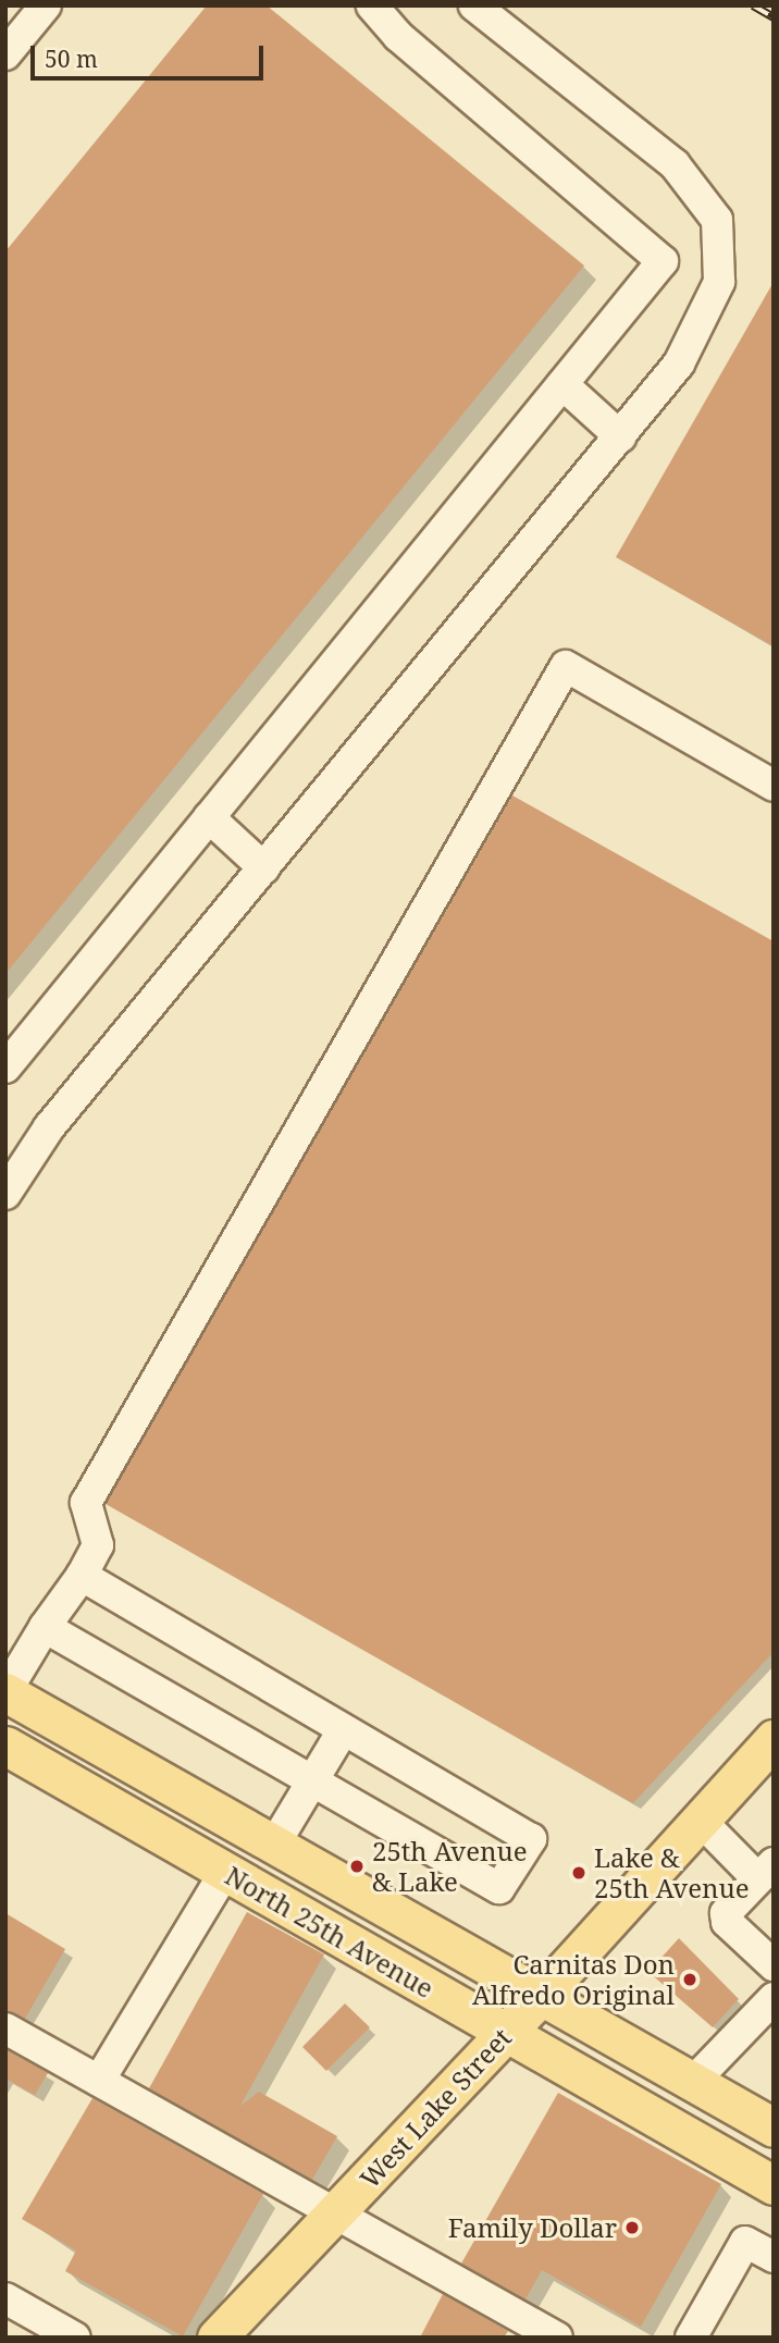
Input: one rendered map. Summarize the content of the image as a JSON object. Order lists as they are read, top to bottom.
{
  "streets": {
    "main road": ["North 25th Avenue", "West Lake Street"]
  },
  "crossings": [
    ["North 25th Avenue", "West Lake Street"]
  ],
  "places": [
    "25th Avenue & Lake",
    "Lake & 25th Avenue",
    "Carnitas Don Alfredo Original",
    "Family Dollar"
  ],
  "scale_bar": "50 m"
}
